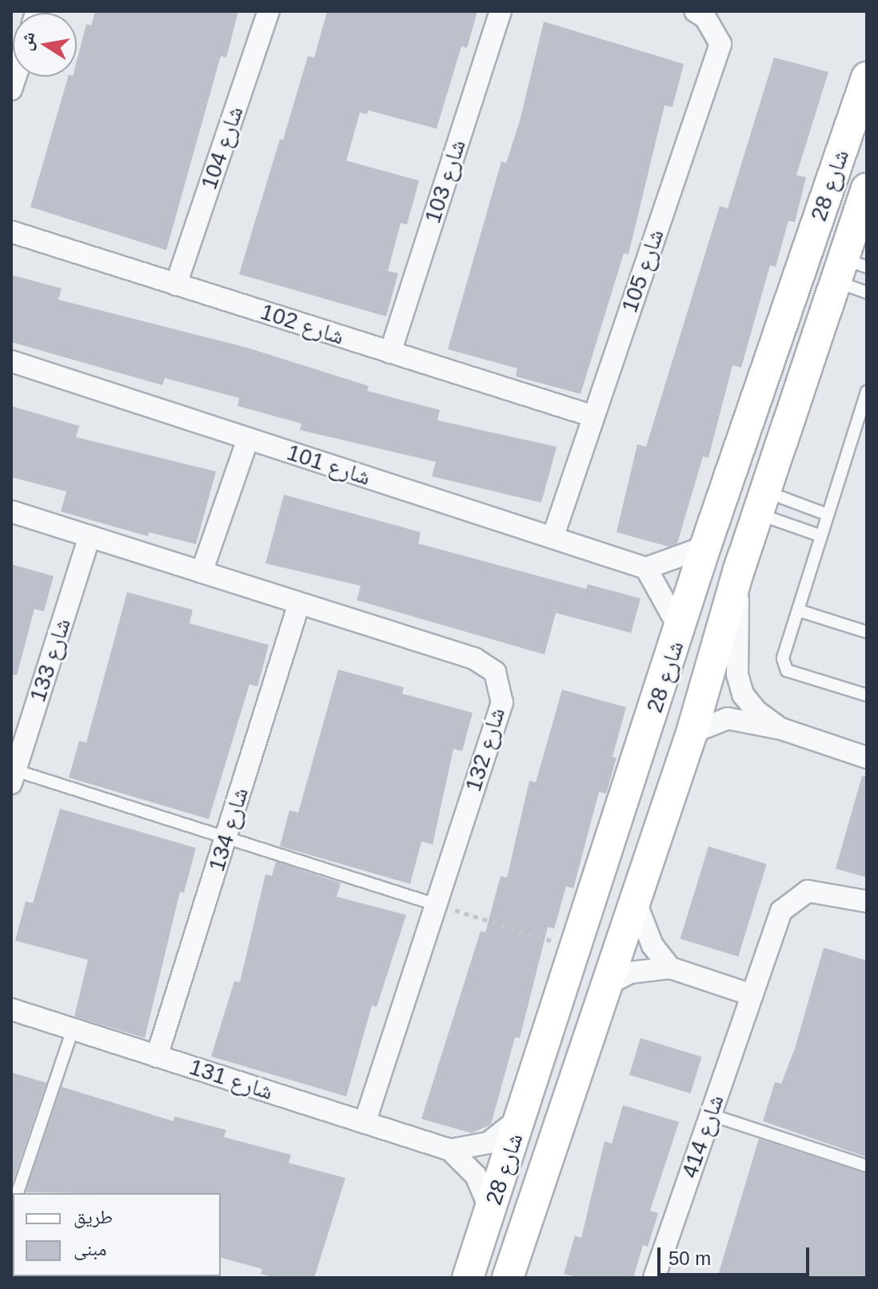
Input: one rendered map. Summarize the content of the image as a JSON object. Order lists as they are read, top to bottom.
{
  "streets": {
    "street": [
      "شارع 104",
      "شارع 103",
      "شارع 28",
      "شارع 105",
      "شارع 102",
      "شارع 101",
      "شارع 133",
      "شارع 132",
      "شارع 134",
      "شارع 131",
      "شارع 414"
    ]
  },
  "crossings": [
    ["شارع 104", "شارع 102"],
    ["شارع 103", "شارع 102"],
    ["شارع 28", "شارع 131"],
    ["شارع 105", "شارع 102"],
    ["شارع 105", "شارع 101"],
    ["شارع 133", "شارع 132"],
    ["شارع 132", "شارع 134"],
    ["شارع 132", "شارع 131"],
    ["شارع 134", "شارع 131"]
  ],
  "legend": ["طريق", "مبنى"],
  "scale_bar": "50 m",
  "north": "left"
}
